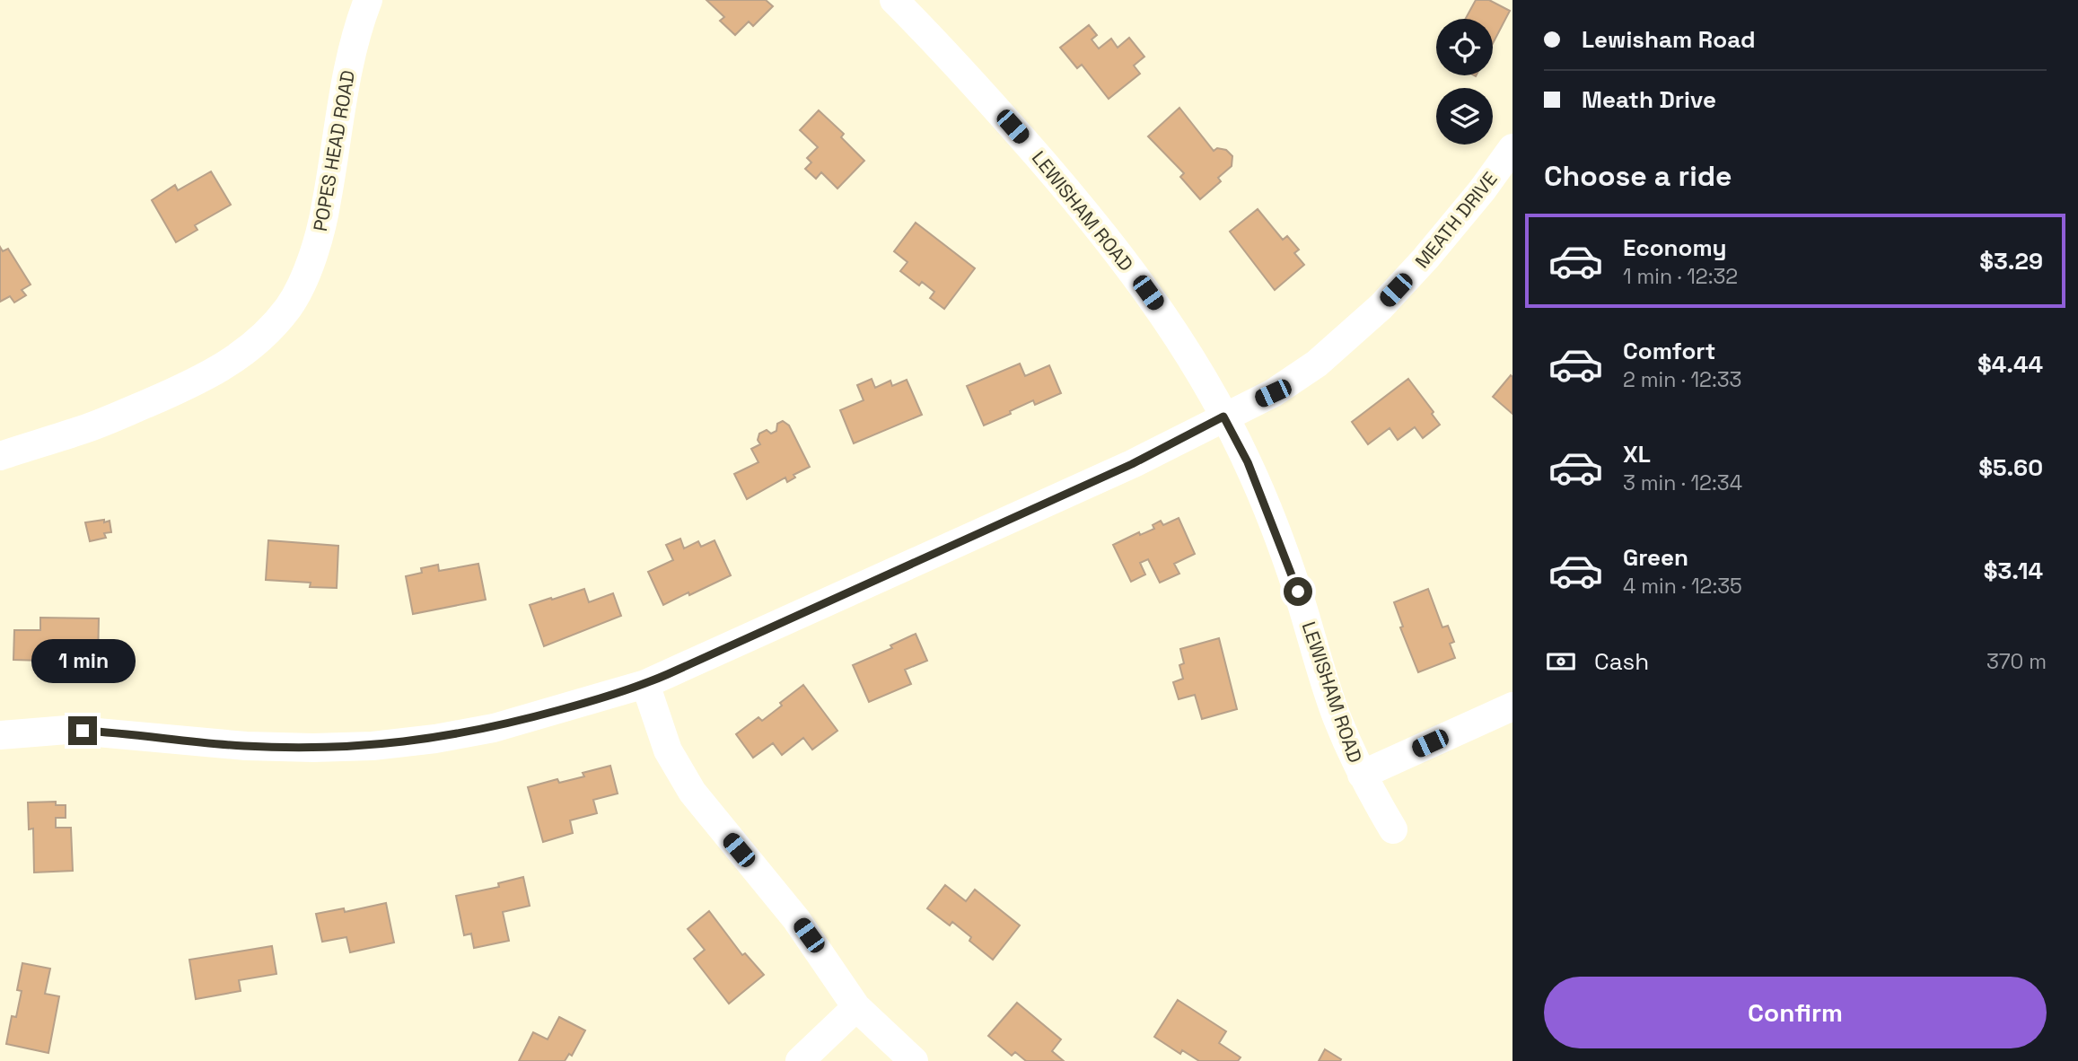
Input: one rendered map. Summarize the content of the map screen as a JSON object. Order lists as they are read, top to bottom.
{
  "streets": {
    "street": ["POPES HEAD ROAD", "LEWISHAM ROAD", "MEATH DRIVE"]
  },
  "crossings": [
    ["LEWISHAM ROAD", "MEATH DRIVE"]
  ],
  "page": {
    "banner": ["Lewisham Road", "Meath Drive"],
    "heading": "Choose a ride",
    "list": [
      {
        "name": "Economy",
        "note": "1 min · 12:32",
        "value": "$3.29"
      },
      {
        "name": "Comfort",
        "note": "2 min · 12:33",
        "value": "$4.44"
      },
      {
        "name": "XL",
        "note": "3 min · 12:34",
        "value": "$5.60"
      },
      {
        "name": "Green",
        "note": "4 min · 12:35",
        "value": "$3.14"
      }
    ],
    "pay": ["Cash", "370 m"],
    "bubble": "1 min",
    "buttons": "Confirm"
  }
}
